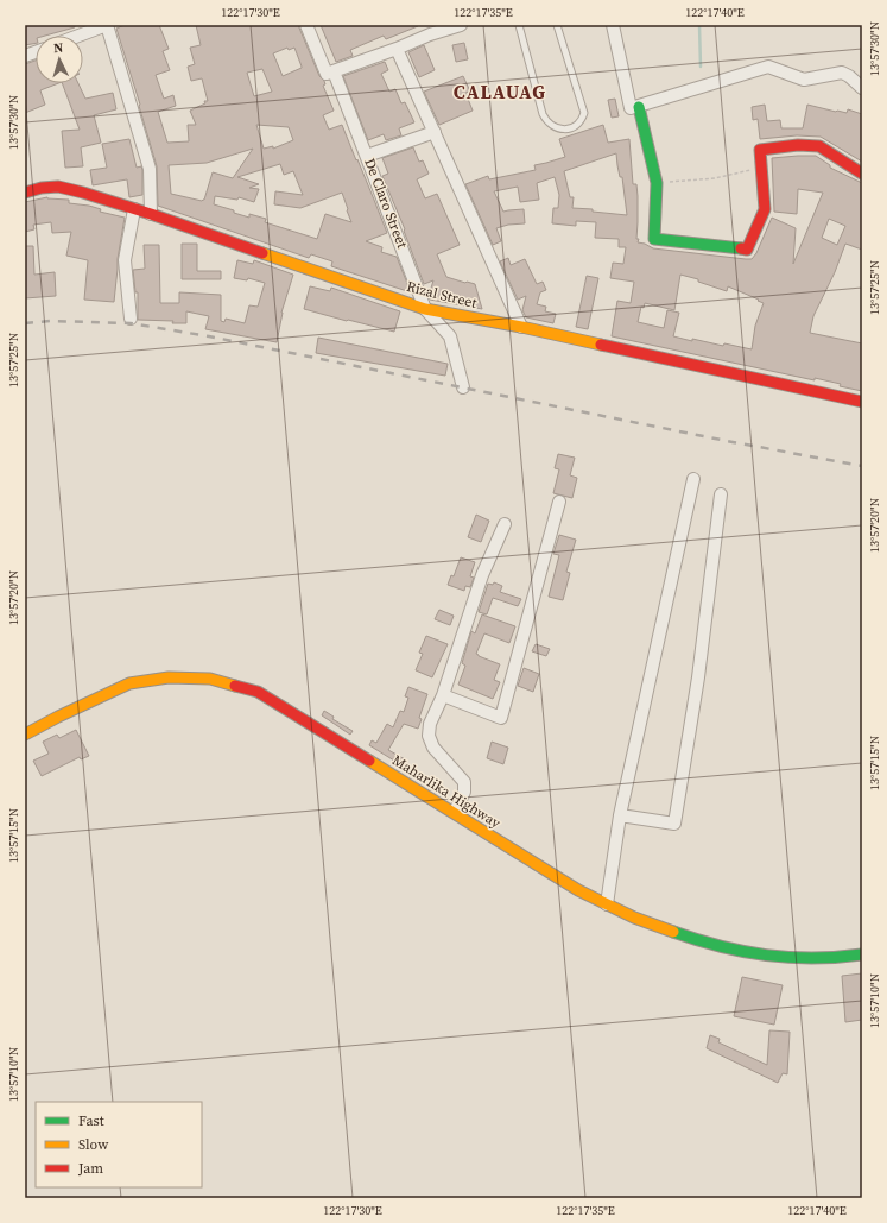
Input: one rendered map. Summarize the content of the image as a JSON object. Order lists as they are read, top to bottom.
{
  "streets": {
    "main road": ["Rizal Street", "Maharlika Highway"],
    "street": ["De Claro Street"]
  },
  "crossings": [
    ["De Claro Street", "Rizal Street"]
  ],
  "districts": ["CALAUAG"],
  "legend": ["Fast", "Slow", "Jam"],
  "north": "top",
  "coordinates": [
    "122°17'30\"E",
    "122°17'35\"E",
    "122°17'40\"E",
    "13°57'30\"N",
    "13°57'25\"N",
    "13°57'20\"N",
    "13°57'15\"N",
    "13°57'10\"N"
  ]
}
